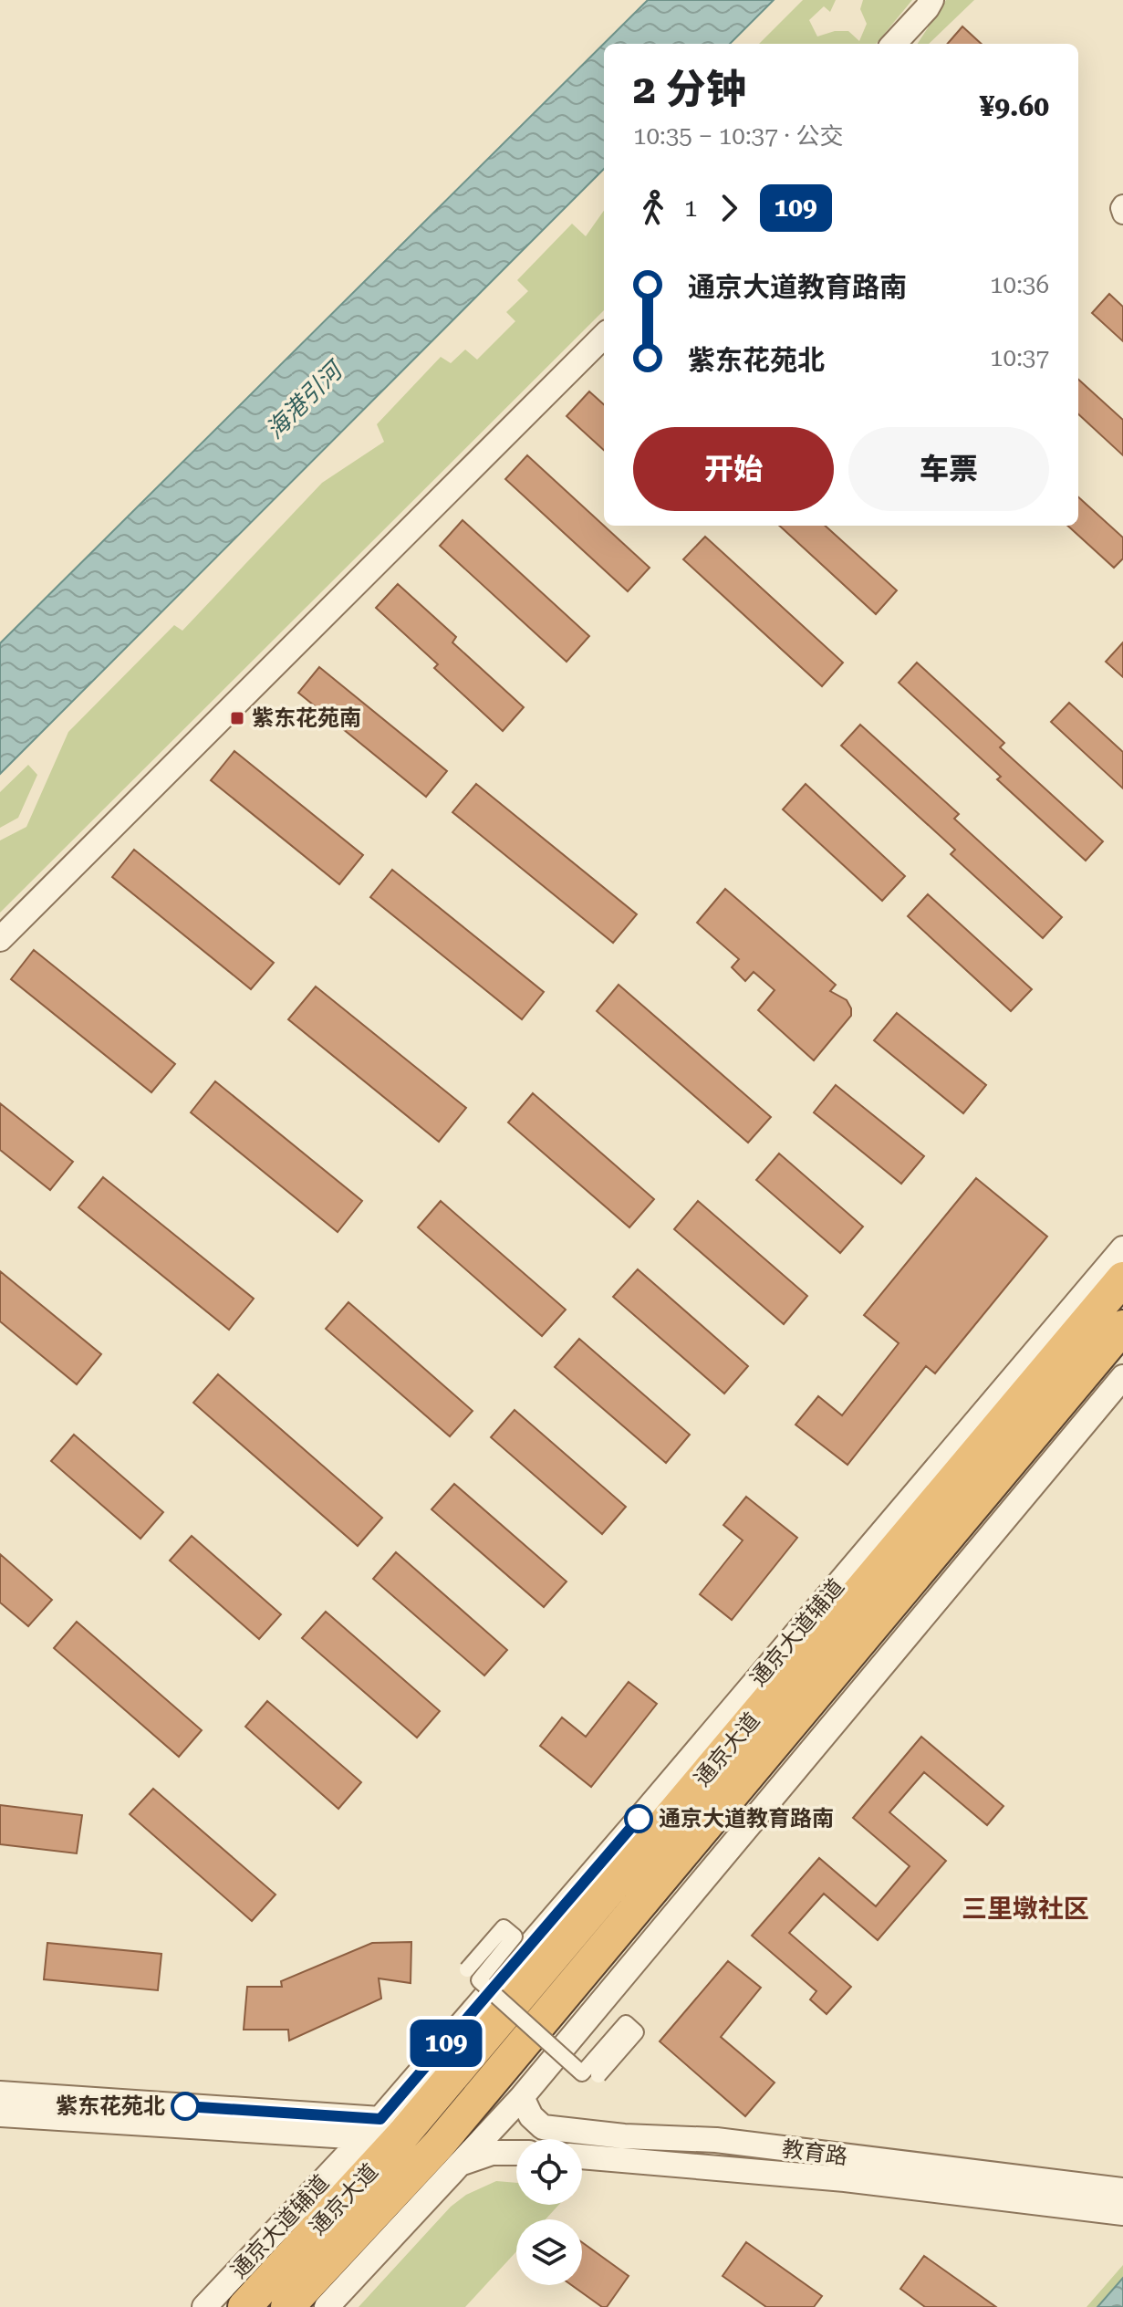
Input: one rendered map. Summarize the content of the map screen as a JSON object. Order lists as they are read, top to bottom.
{
  "streets": {
    "highway": ["通京大道"],
    "street": ["通京大道辅道", "教育路"]
  },
  "districts": ["三里墩社区"],
  "water": ["海港引河"],
  "places": {
    "transit": ["紫东花苑南"],
    "other": ["通京大道教育路南", "紫东花苑北"]
  },
  "lines": ["bus line 109"],
  "page": {
    "on_map": "109",
    "heading": ["2 分钟", "10:35 – 10:37 · 公交", "¥9.60"],
    "legs": ["1", "109"],
    "list": [
      {
        "name": "通京大道教育路南",
        "value": "10:36"
      },
      {
        "name": "紫东花苑北",
        "value": "10:37"
      }
    ],
    "buttons": ["开始", "车票"]
  }
}
